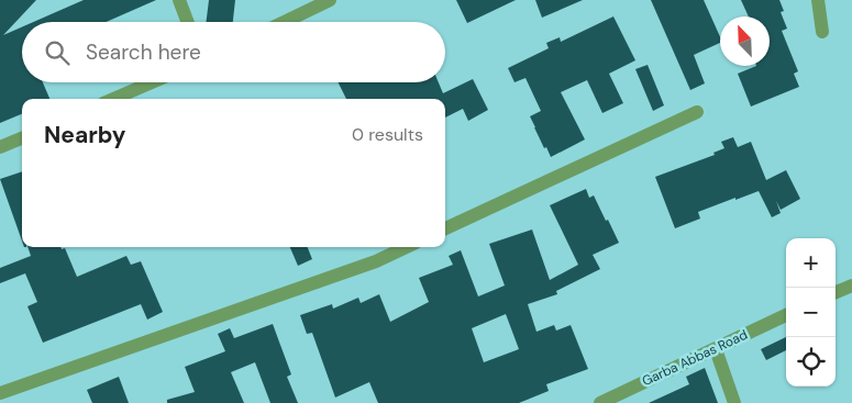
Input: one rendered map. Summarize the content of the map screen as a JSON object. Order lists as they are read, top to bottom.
{
  "streets": {
    "street": ["Garba Abbas Road"]
  },
  "north": "top left",
  "page": {
    "search": "Search here",
    "heading": ["Nearby", "0 results"],
    "map_buttons": ["+", "−"]
  }
}
